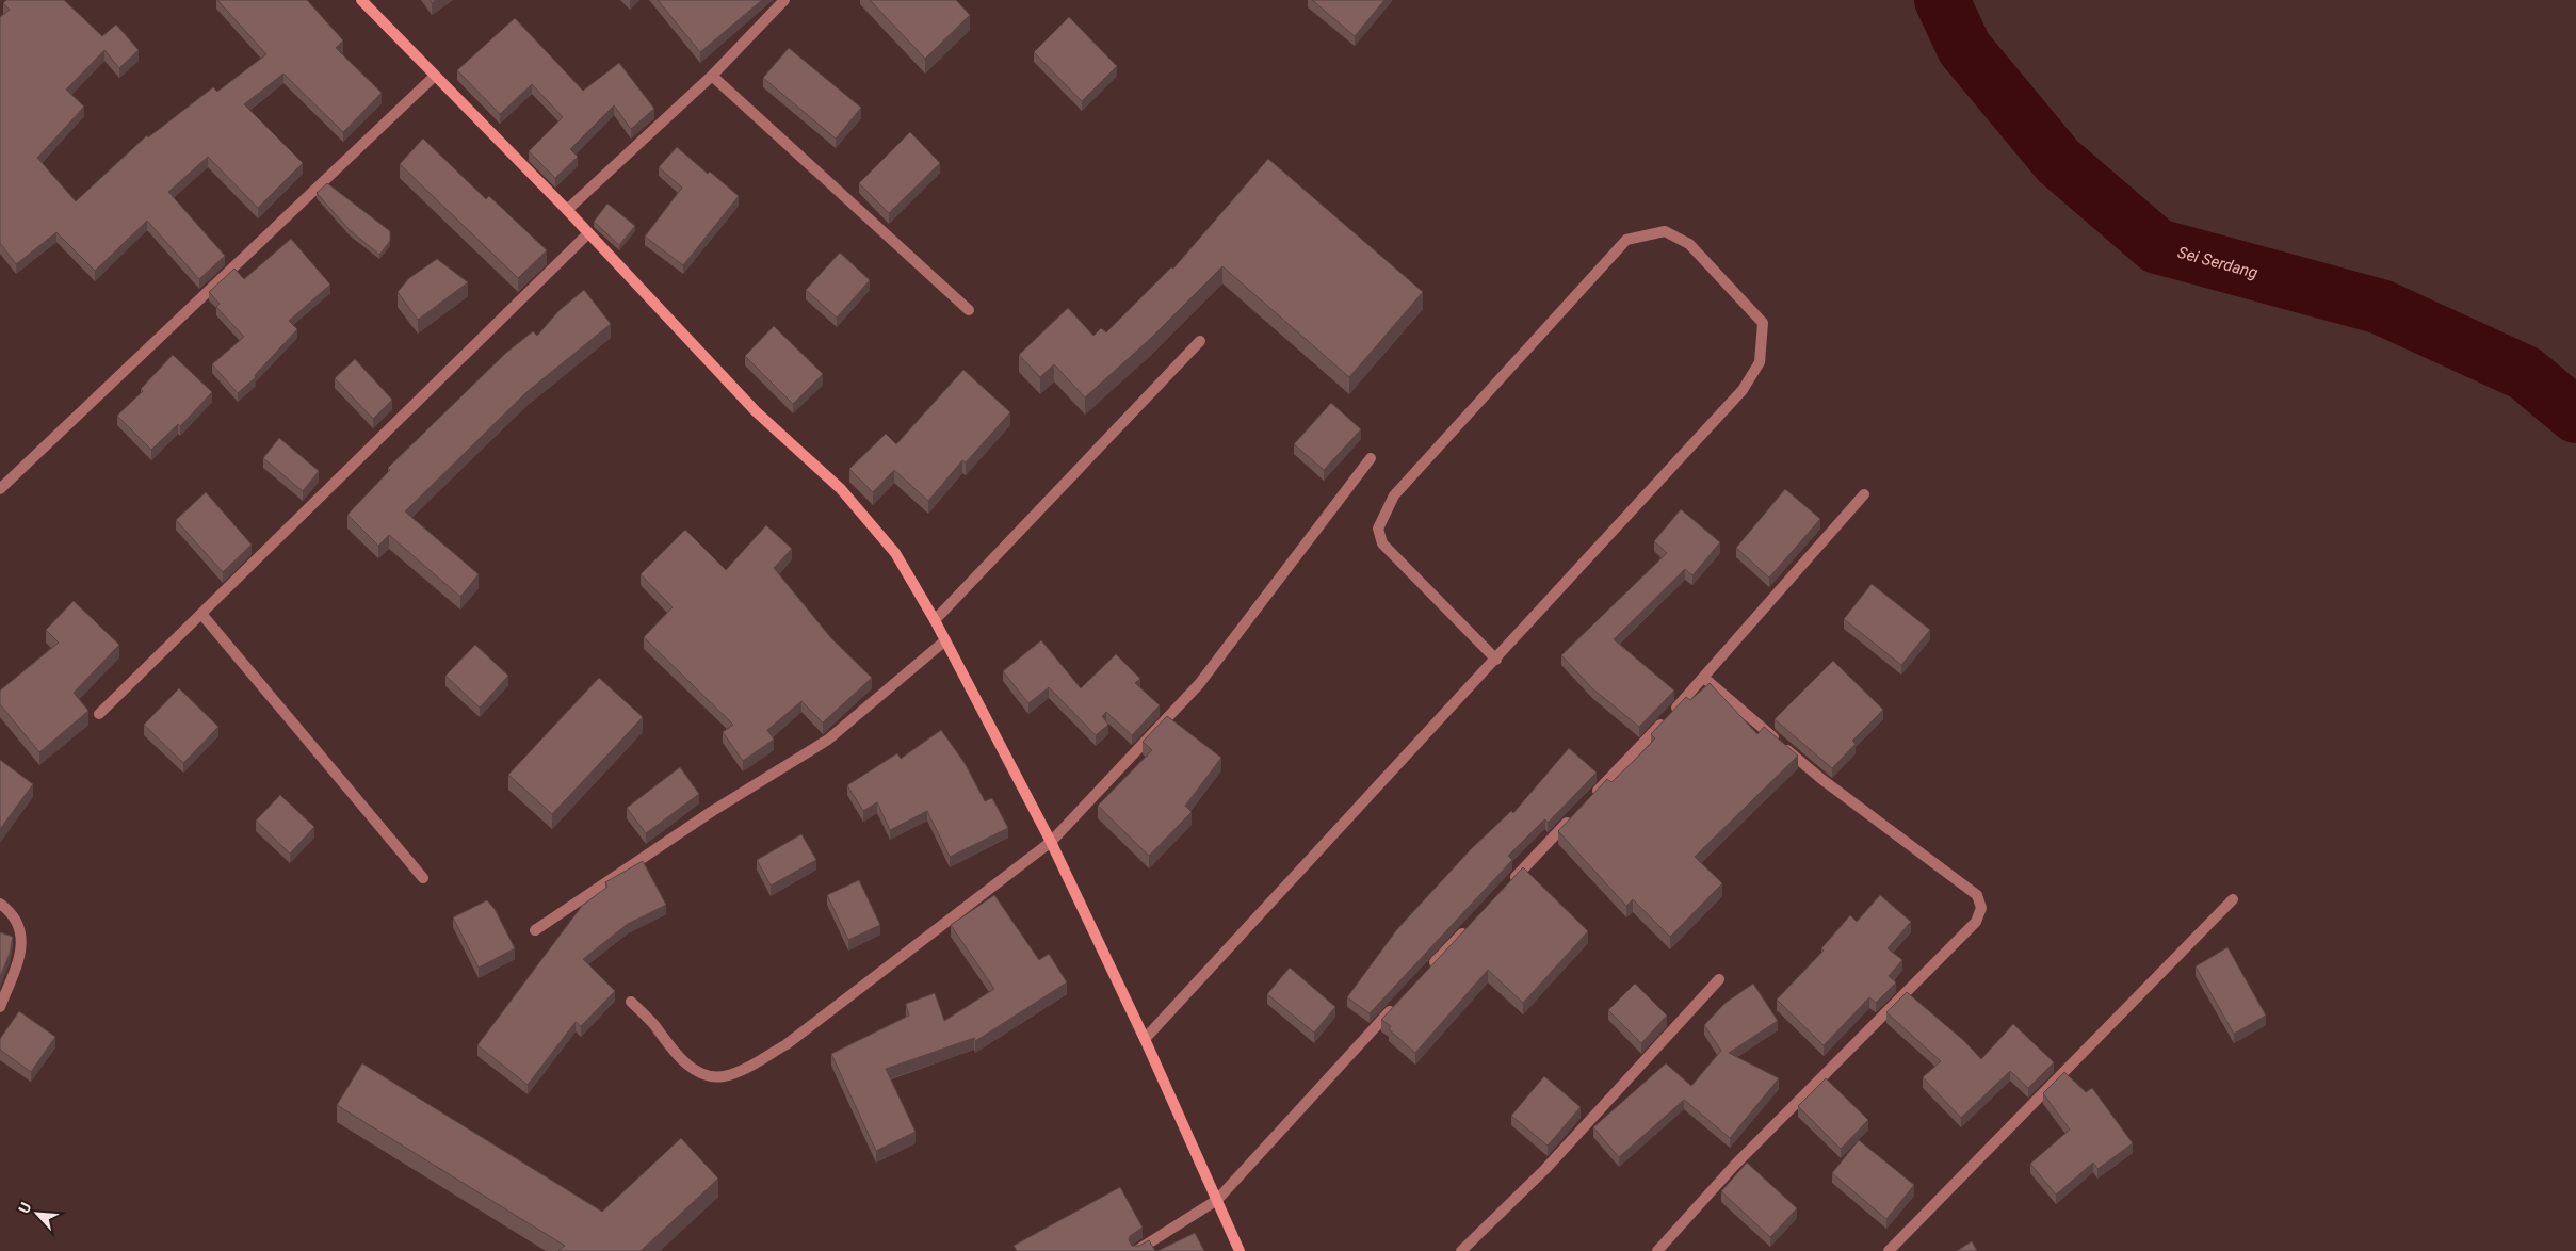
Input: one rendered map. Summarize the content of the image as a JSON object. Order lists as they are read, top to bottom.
{
  "water": ["Sei Serdang"],
  "north": "top left"
}
